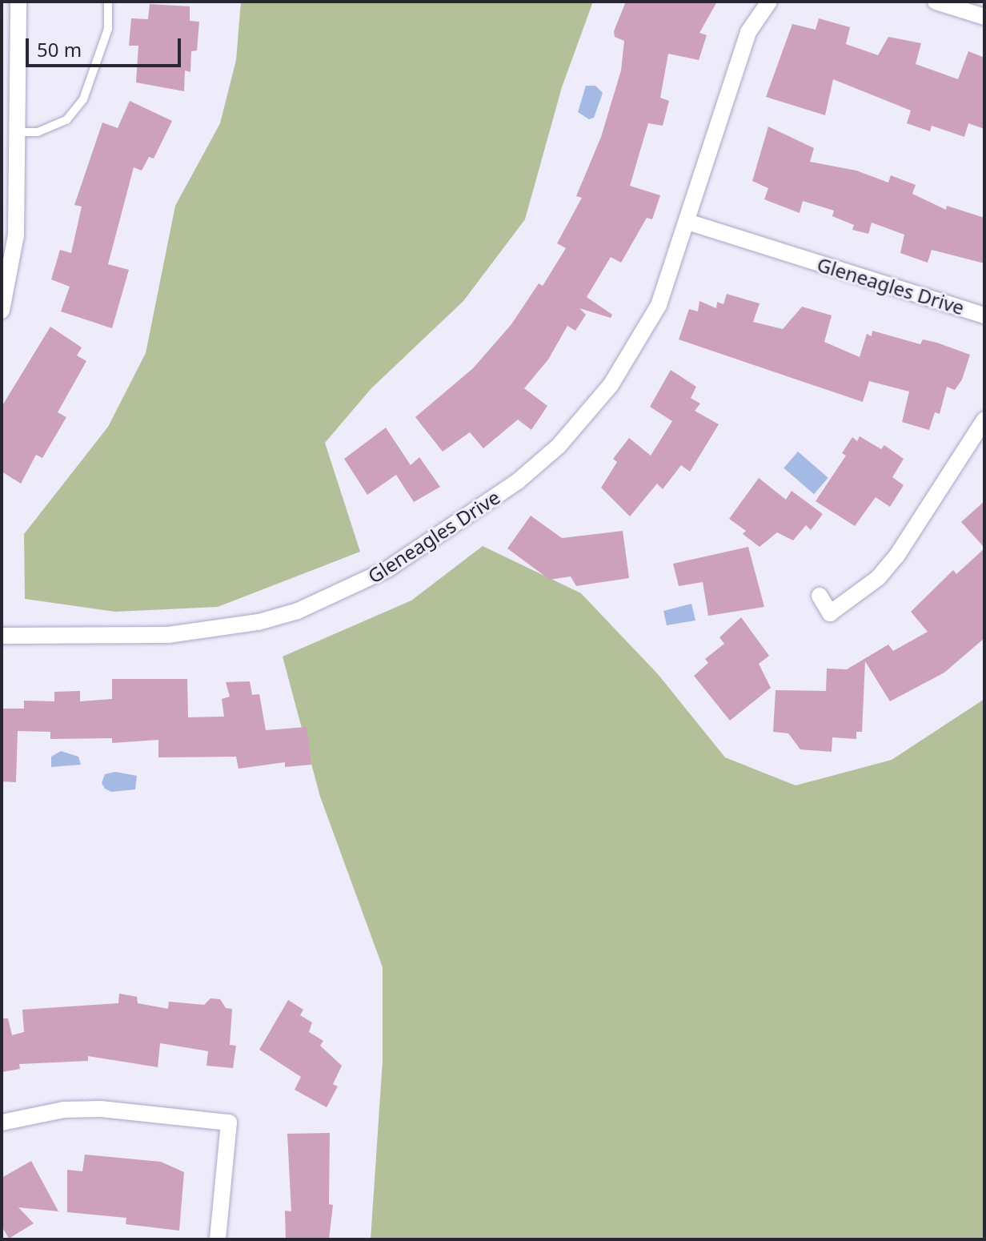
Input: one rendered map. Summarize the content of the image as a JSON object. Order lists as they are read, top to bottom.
{
  "streets": {
    "street": ["Gleneagles Drive"]
  },
  "scale_bar": "50 m"
}
